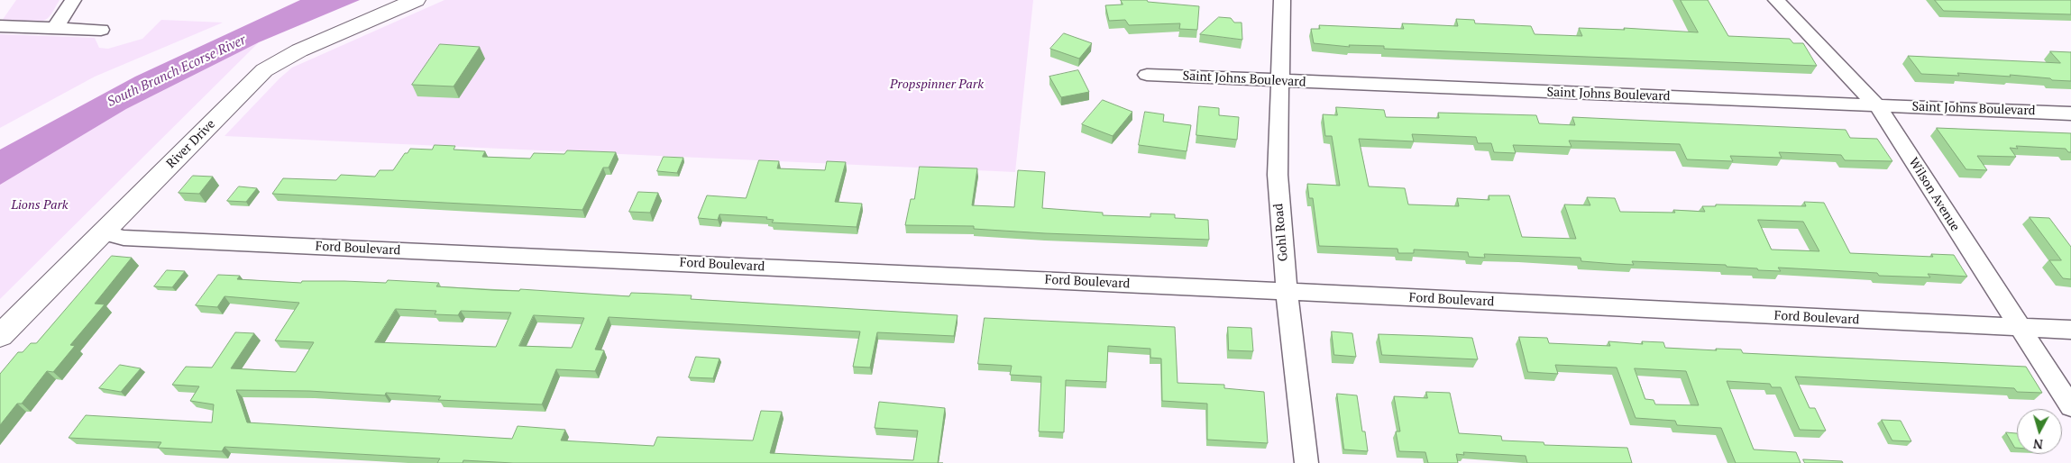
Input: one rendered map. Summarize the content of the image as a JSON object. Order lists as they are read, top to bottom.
{
  "streets": {
    "street": [
      "Saint Johns Boulevard",
      "River Drive",
      "Wilson Avenue",
      "Gohl Road",
      "Ford Boulevard"
    ]
  },
  "crossings": [
    ["Saint Johns Boulevard", "Wilson Avenue"],
    ["Saint Johns Boulevard", "Gohl Road"],
    ["River Drive", "Ford Boulevard"],
    ["Wilson Avenue", "Ford Boulevard"],
    ["Gohl Road", "Ford Boulevard"]
  ],
  "water": ["South Branch Ecorse River"],
  "parks": ["Propspinner Park", "Lions Park"],
  "north": "bottom"
}
